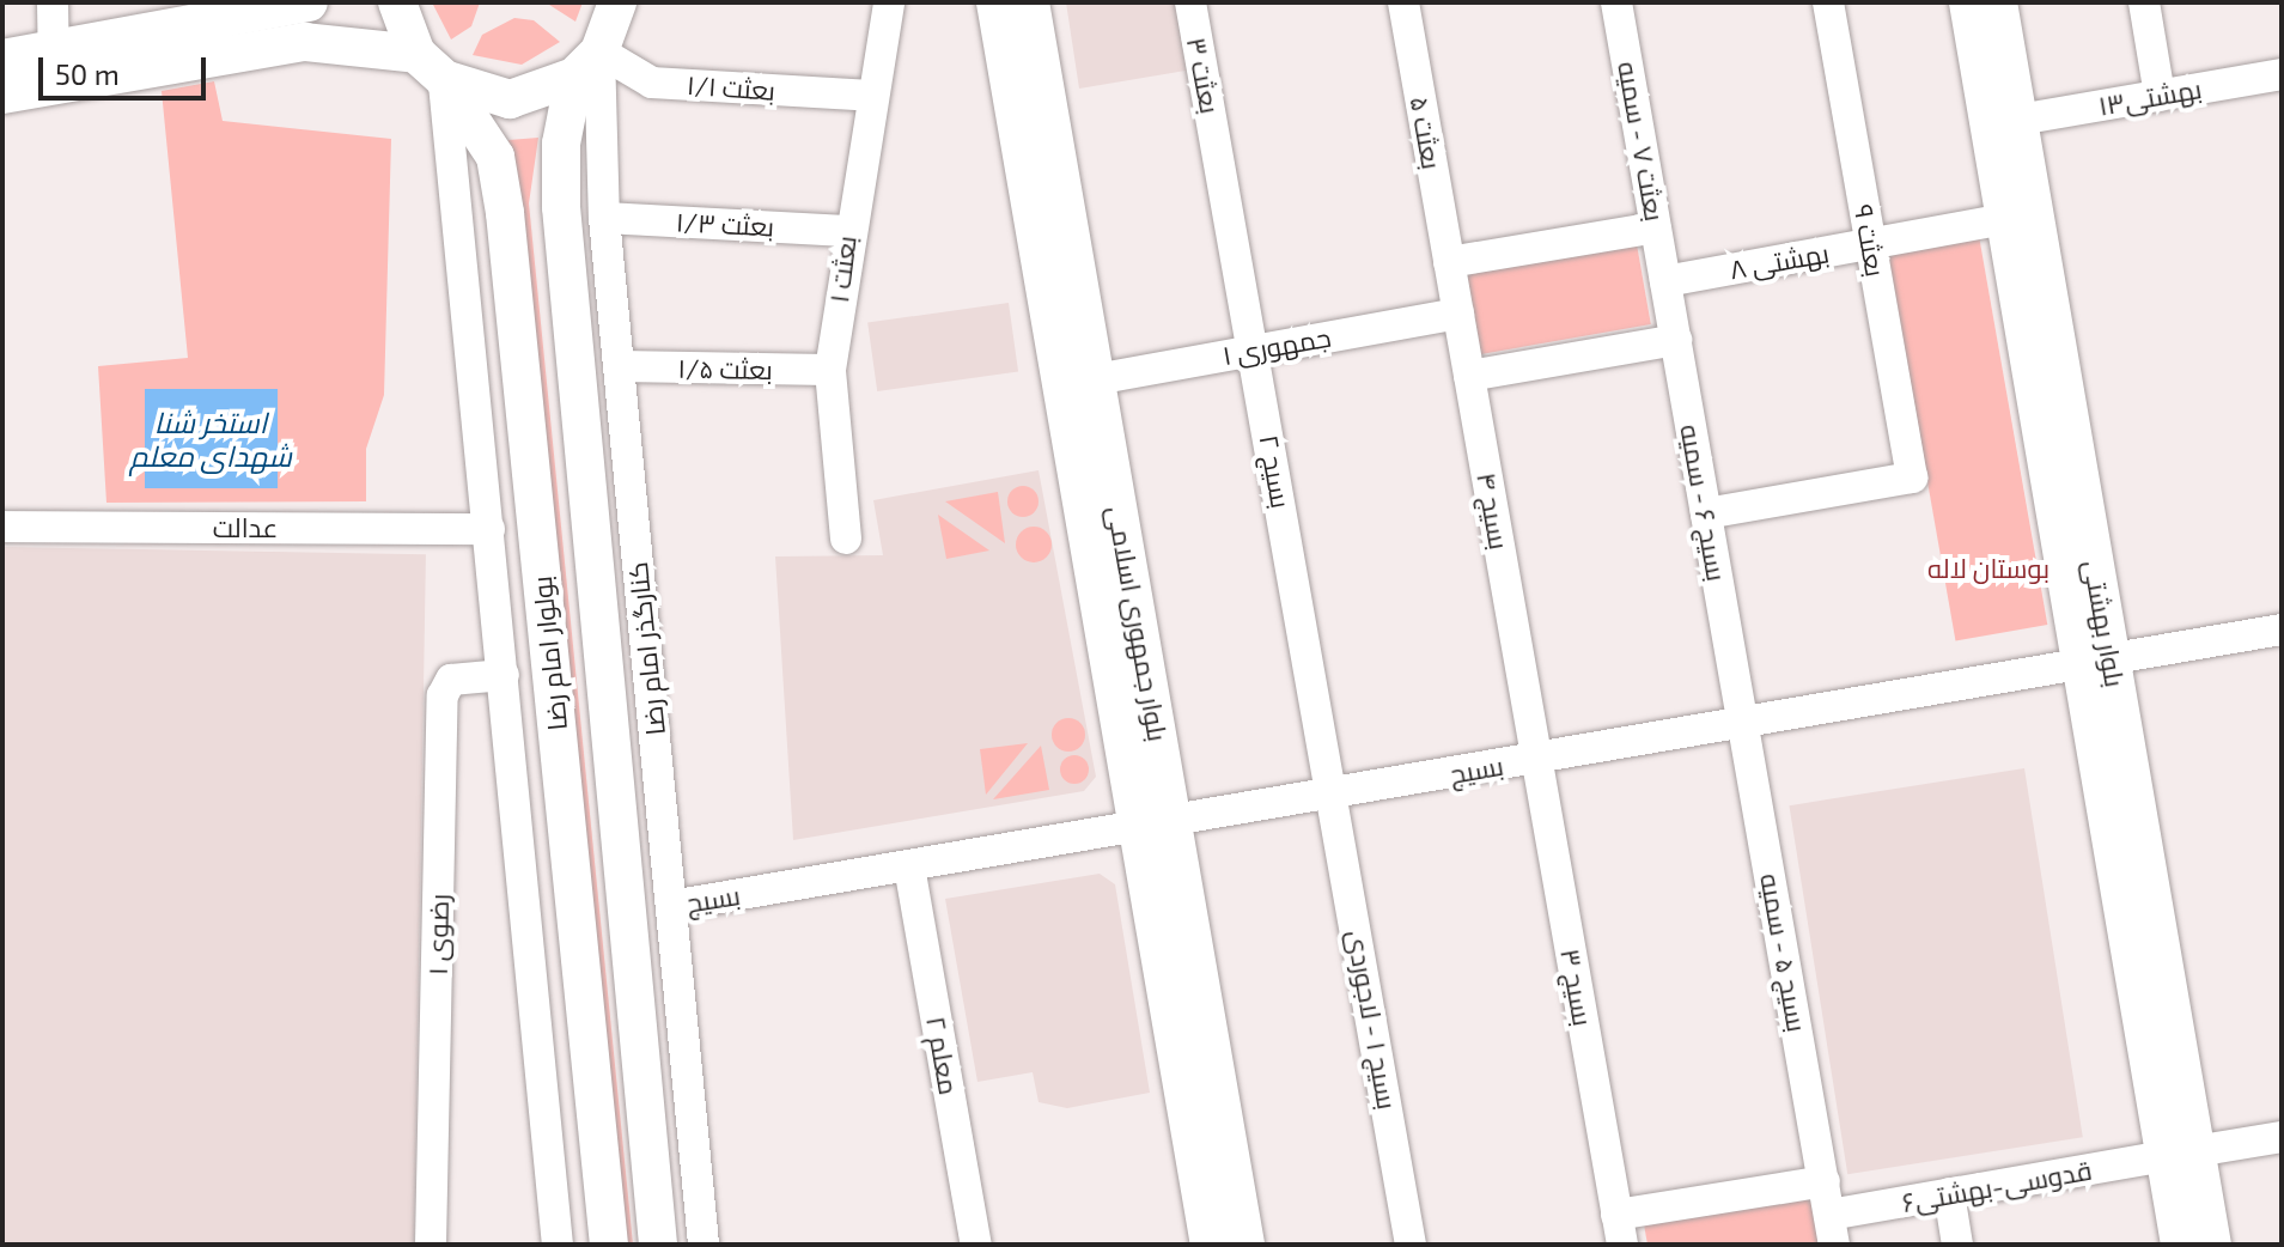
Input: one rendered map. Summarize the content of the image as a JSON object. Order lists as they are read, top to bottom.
{
  "streets": {
    "main road": ["بلوار جمهوری اسلامی", "بلوار بهشتی", "بولوار امام رضا"],
    "street": [
      "بعثت ۳",
      "بعثت ۱/۱",
      "بهشتی۱۳",
      "بعثت ۵",
      "بعثت ۷ - سمیه",
      "بعثت ۱/۳",
      "بعثت ۹",
      "بهشتی ۸",
      "بعثت ۱",
      "جمهوری ۱",
      "بعثت ۱/۵",
      "بسیج ۲",
      "بسیج ۶ - سمیه",
      "بسیج ۴",
      "عدالت",
      "کنارگذر امام رضا",
      "بسیج",
      "رضوی ۱",
      "بسیج ۵ - سمیه",
      "بسیج ۳",
      "بسیج ۱ - لاجوردی",
      "معلم ۲",
      "قدوسی-بهشتی۶"
    ]
  },
  "crossings": [
    ["بعثت ۳", "بسیج ۲"],
    ["بعثت ۱/۱", "بعثت ۱"],
    ["بعثت ۱/۱", "کنارگذر امام رضا"],
    ["بعثت ۱/۱", "بولوار امام رضا"],
    ["بهشتی۱۳", "بلوار بهشتی"],
    ["بعثت ۵", "بسیج ۴"],
    ["بعثت ۷ - سمیه", "بهشتی ۸"],
    ["بعثت ۷ - سمیه", "بسیج ۶ - سمیه"],
    ["بعثت ۱/۳", "بعثت ۱"],
    ["بعثت ۱/۳", "کنارگذر امام رضا"],
    ["بعثت ۹", "بهشتی ۸"],
    ["بعثت ۹", "بسیج ۶ - سمیه"],
    ["بهشتی ۸", "بسیج ۶ - سمیه"],
    ["بهشتی ۸", "بلوار بهشتی"],
    ["بعثت ۱", "بعثت ۱/۵"],
    ["جمهوری ۱", "بسیج ۲"],
    ["جمهوری ۱", "بسیج ۴"],
    ["جمهوری ۱", "بلوار جمهوری اسلامی"],
    ["بعثت ۱/۵", "کنارگذر امام رضا"],
    ["بسیج ۲", "بسیج"],
    ["بسیج ۲", "بسیج ۱ - لاجوردی"],
    ["بسیج ۶ - سمیه", "بسیج"],
    ["بسیج ۶ - سمیه", "بسیج ۵ - سمیه"],
    ["بسیج ۴", "بسیج"],
    ["بسیج ۴", "بسیج ۳"],
    ["بلوار جمهوری اسلامی", "بسیج"],
    ["بلوار بهشتی", "بسیج"],
    ["بلوار بهشتی", "قدوسی-بهشتی۶"],
    ["کنارگذر امام رضا", "بولوار امام رضا"],
    ["کنارگذر امام رضا", "بسیج"],
    ["بسیج", "بسیج ۵ - سمیه"],
    ["بسیج", "بسیج ۳"],
    ["بسیج", "بسیج ۱ - لاجوردی"],
    ["بسیج", "معلم ۲"],
    ["بسیج ۵ - سمیه", "قدوسی-بهشتی۶"]
  ],
  "water": ["استخر شنا شهدای معلم"],
  "parks": ["بوستان لاله"],
  "scale_bar": "50 m"
}
